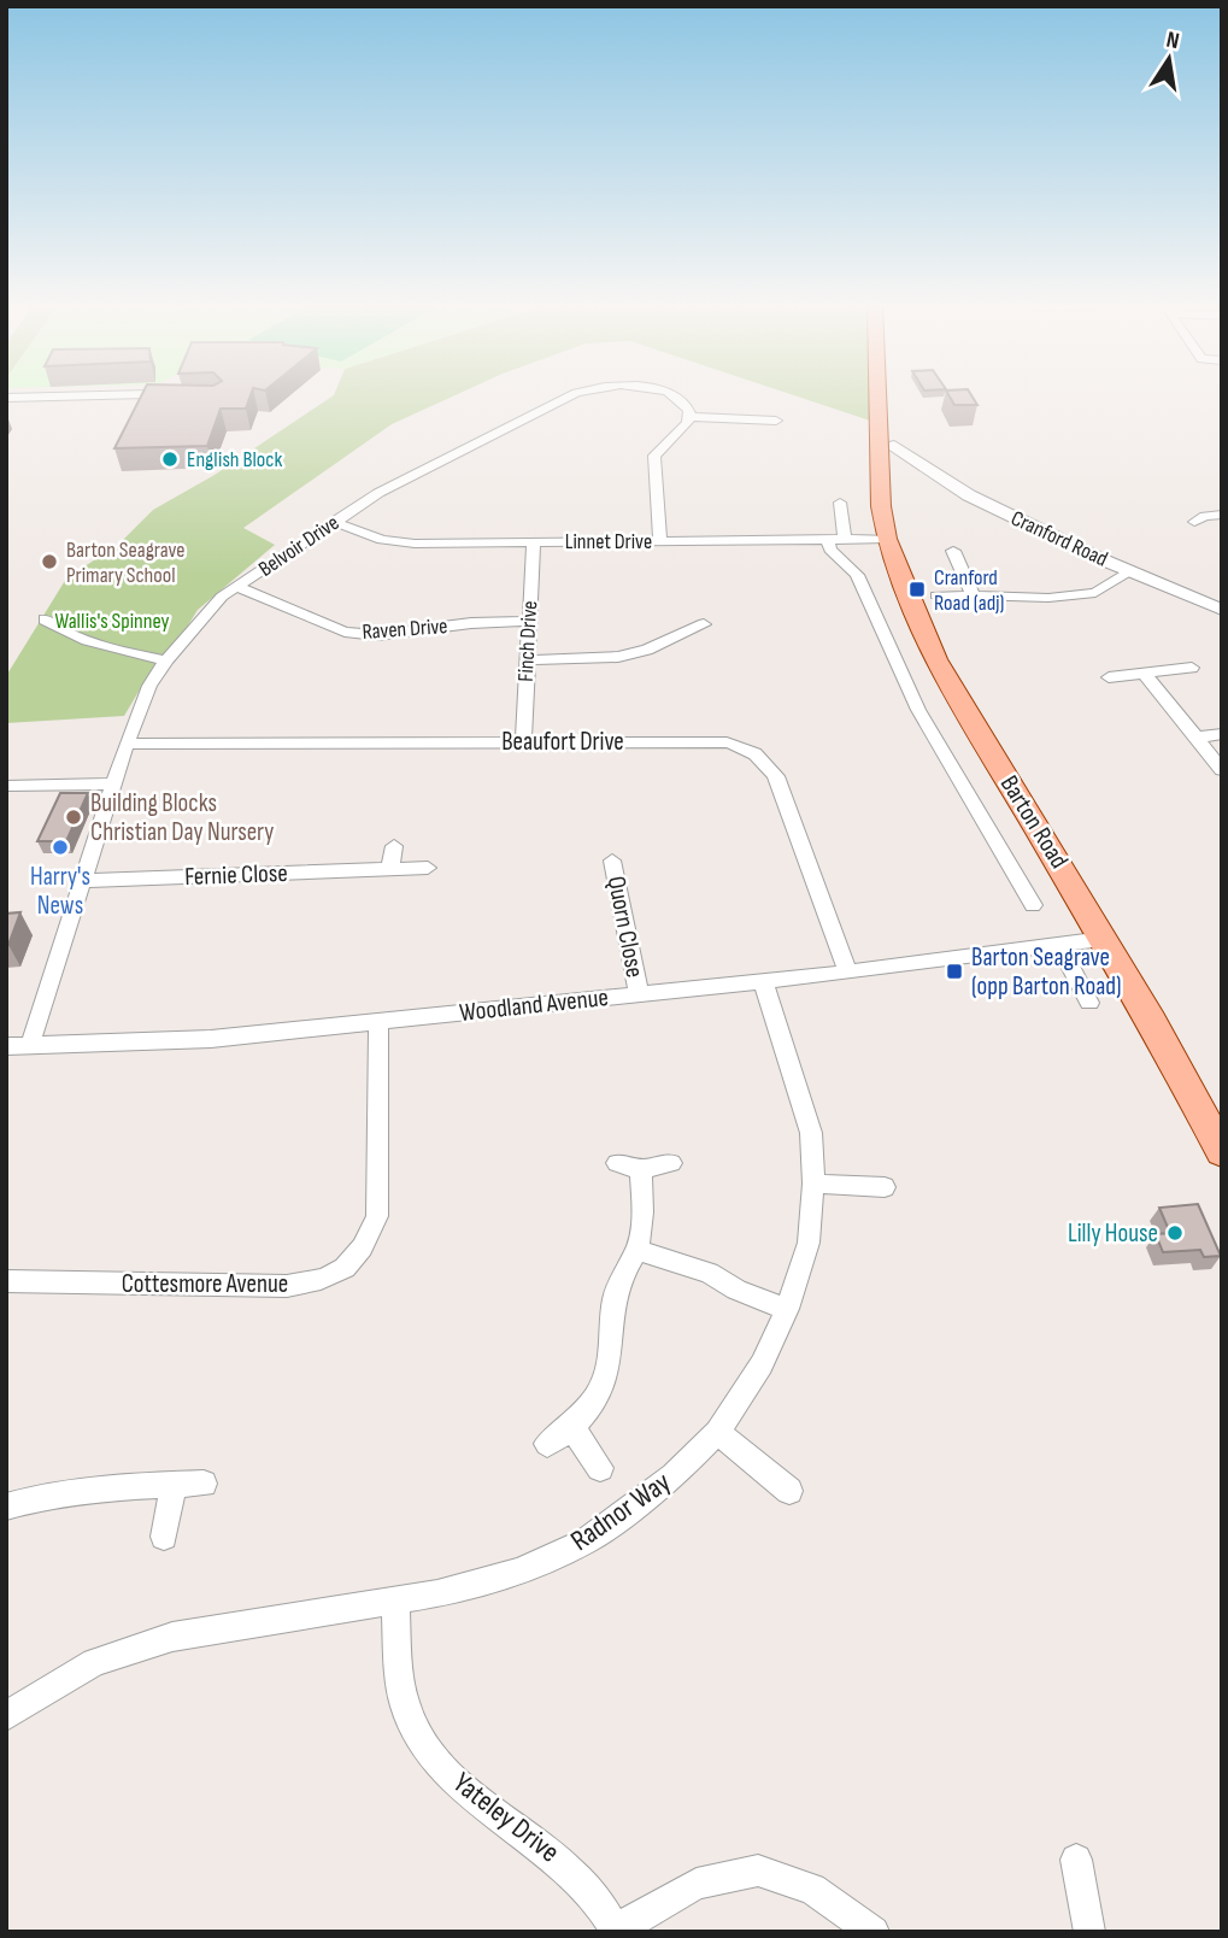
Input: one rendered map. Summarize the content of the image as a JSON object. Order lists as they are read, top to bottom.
{
  "streets": {
    "main road": ["Barton Road"],
    "street": [
      "Cranford Road",
      "Linnet Drive",
      "Belvoir Drive",
      "Raven Drive",
      "Finch Drive",
      "Beaufort Drive",
      "Fernie Close",
      "Quorn Close",
      "Woodland Avenue",
      "Cottesmore Avenue",
      "Radnor Way",
      "Yateley Drive"
    ]
  },
  "crossings": [
    ["Cranford Road", "Barton Road"],
    ["Linnet Drive", "Belvoir Drive"],
    ["Linnet Drive", "Finch Drive"],
    ["Linnet Drive", "Barton Road"],
    ["Belvoir Drive", "Raven Drive"],
    ["Belvoir Drive", "Beaufort Drive"],
    ["Belvoir Drive", "Fernie Close"],
    ["Belvoir Drive", "Woodland Avenue"],
    ["Raven Drive", "Finch Drive"],
    ["Finch Drive", "Beaufort Drive"],
    ["Beaufort Drive", "Woodland Avenue"],
    ["Barton Road", "Woodland Avenue"],
    ["Quorn Close", "Woodland Avenue"],
    ["Woodland Avenue", "Cottesmore Avenue"],
    ["Woodland Avenue", "Radnor Way"],
    ["Radnor Way", "Yateley Drive"]
  ],
  "parks": ["Wallis's Spinney"],
  "places": {
    "other": [
      "English Block",
      "Barton Seagrave Primary School",
      "Building Blocks Christian Day Nursery",
      "Harry's News",
      "Lilly House"
    ],
    "transit": ["Cranford Road (adj)", "Barton Seagrave (opp Barton Road)"]
  },
  "north": "top"
}
